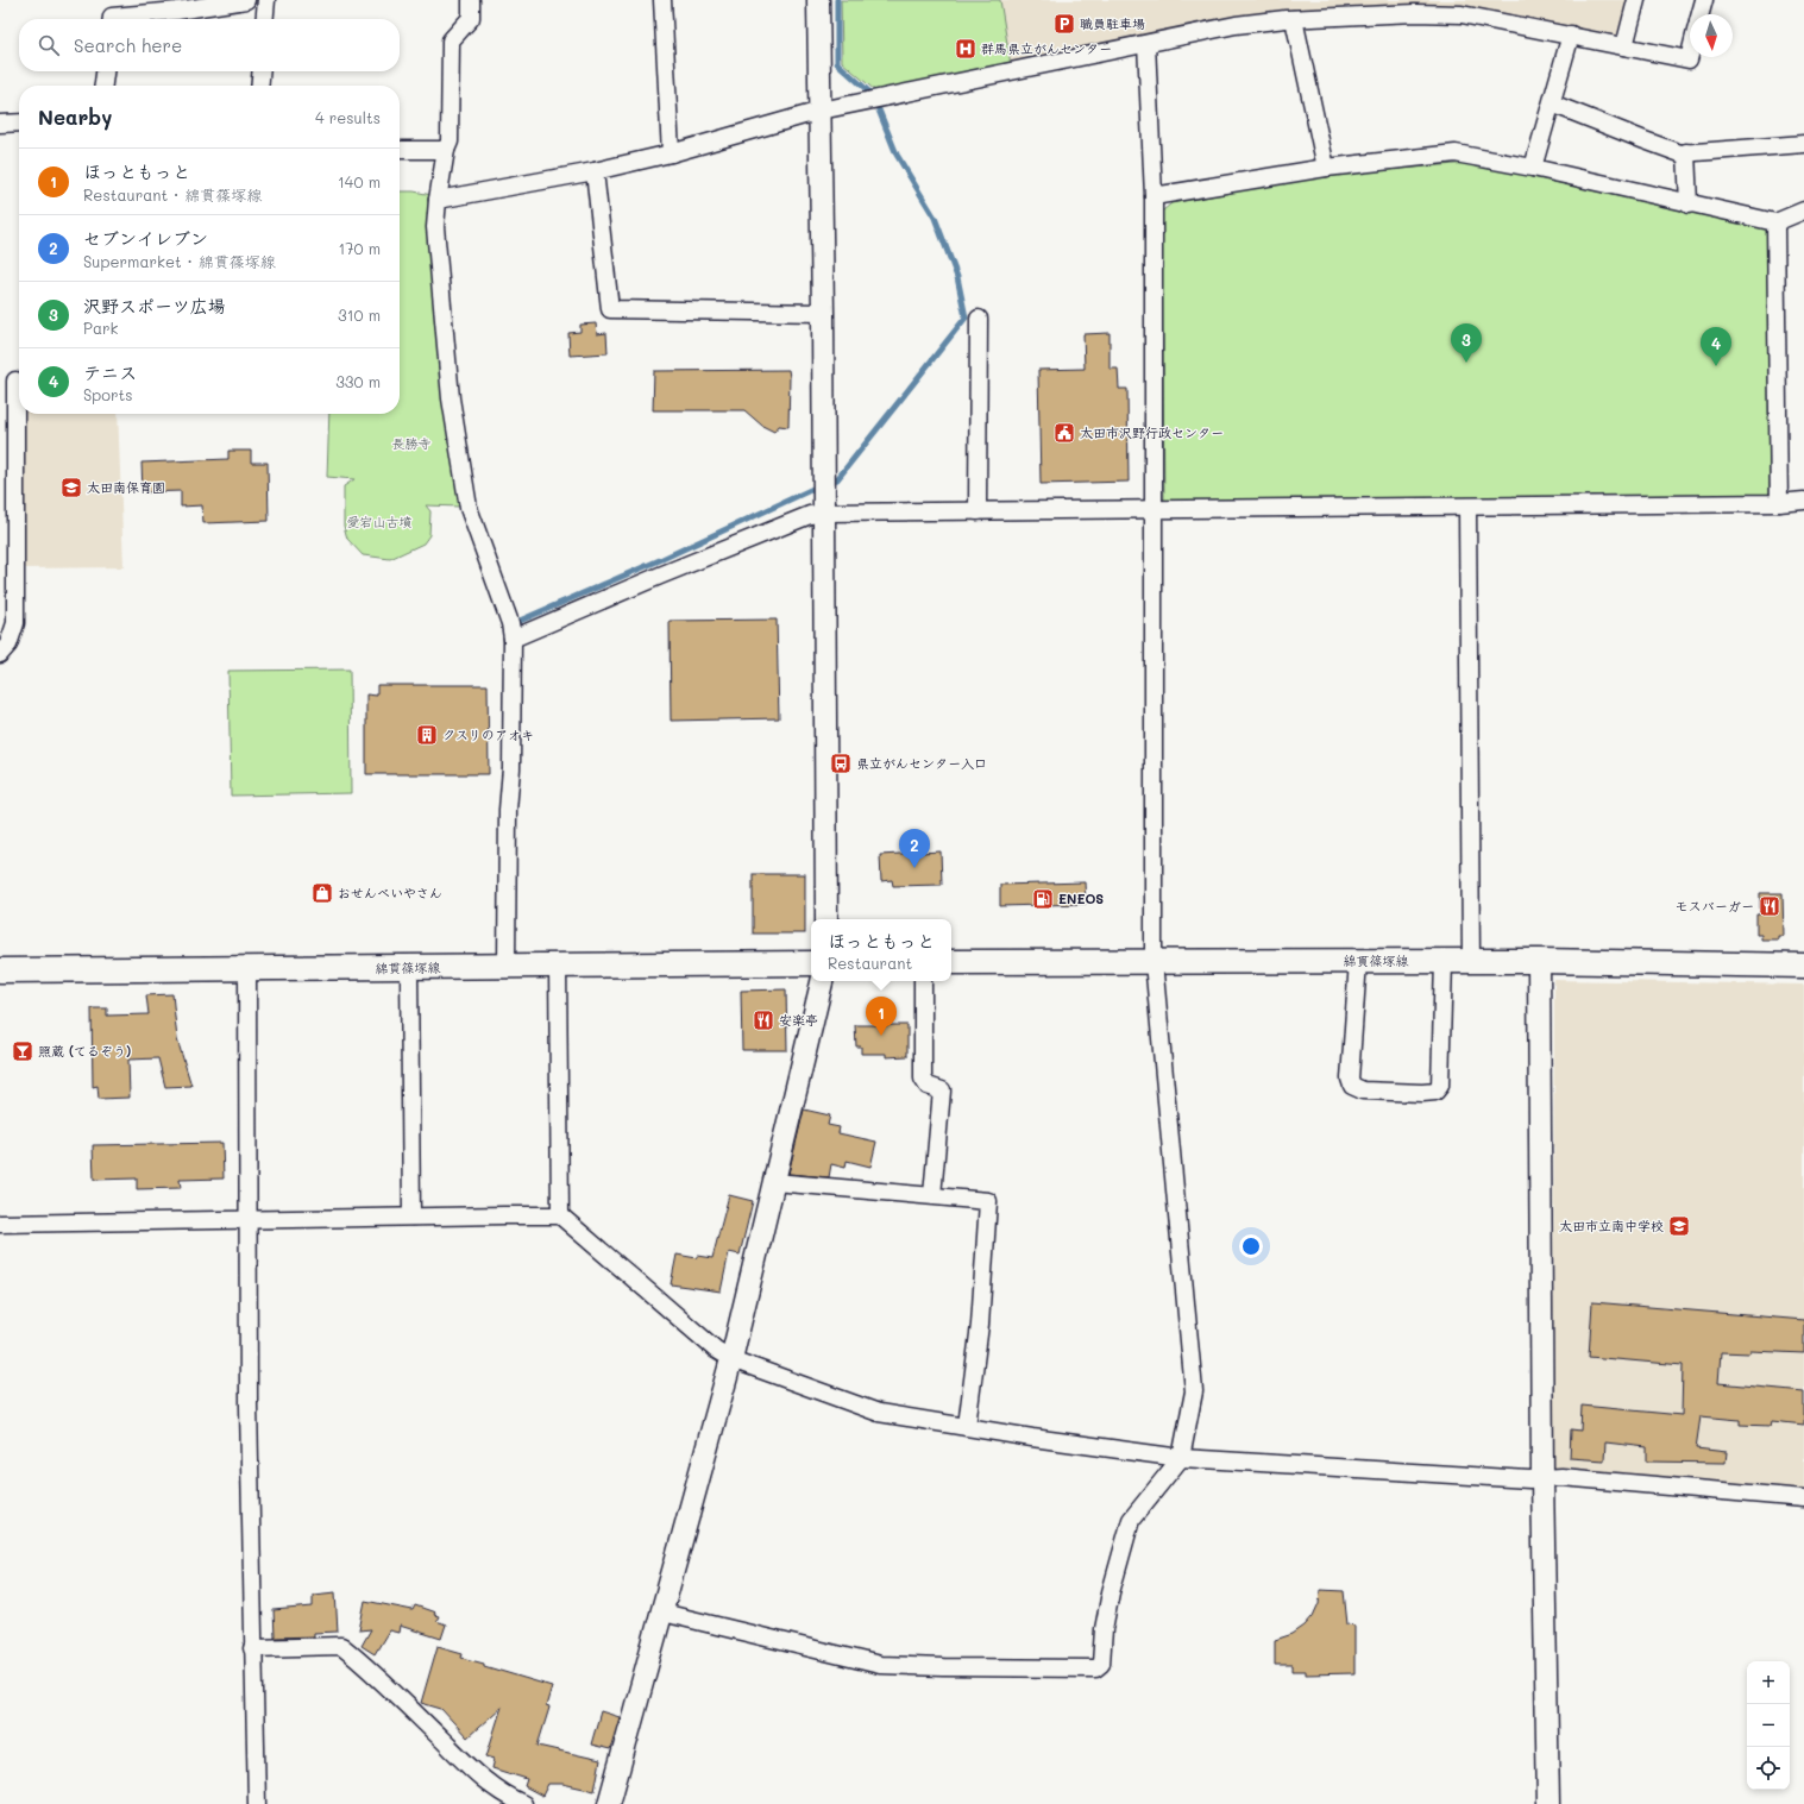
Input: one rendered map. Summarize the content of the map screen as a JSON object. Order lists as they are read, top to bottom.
{
  "streets": {
    "main road": ["綿貫篠塚線"]
  },
  "parks": ["長勝寺", "愛宕山古墳"],
  "places": {
    "parking": ["職員駐車場"],
    "hospital": ["群馬県立がんセンター"],
    "public building": ["太田市沢野行政センター"],
    "school or university": ["太田南保育園", "太田市立南中学校"],
    "building": ["クスリのアオキ"],
    "bus stop": ["県立がんセンター入口"],
    "shop": ["おせんべいやさん"],
    "fuel station": ["ENEOS"],
    "restaurant": ["モスバーガー", "安楽亭"],
    "bar": ["照蔵 (てるぞう)"]
  },
  "north": "bottom",
  "page": {
    "search": "Search here",
    "heading": ["Nearby", "4 results"],
    "list": [
      {
        "mark": "1",
        "name": "ほっともっと",
        "note": "Restaurant · 綿貫篠塚線",
        "value": "140 m"
      },
      {
        "mark": "2",
        "name": "セブンイレブン",
        "note": "Supermarket · 綿貫篠塚線",
        "value": "170 m"
      },
      {
        "mark": "3",
        "name": "沢野スポーツ広場",
        "note": "Park",
        "value": "310 m"
      },
      {
        "mark": "4",
        "name": "テニス",
        "note": "Sports",
        "value": "330 m"
      }
    ],
    "pins": [
      "3",
      "4",
      "2",
      "1"
    ],
    "popup": ["ほっともっと", "Restaurant"],
    "map_buttons": ["+", "−"]
  }
}
